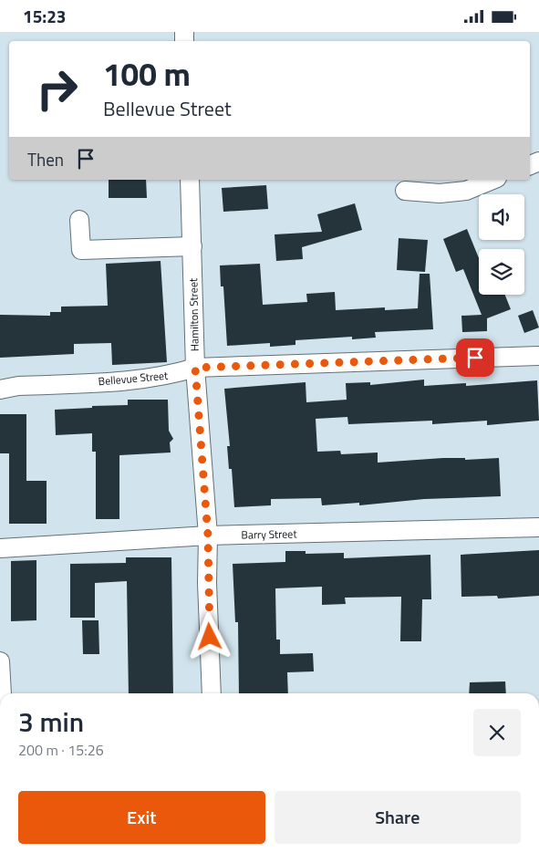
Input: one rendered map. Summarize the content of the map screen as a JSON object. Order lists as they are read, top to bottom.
{
  "streets": {
    "street": ["Hamilton Street", "Bellevue Street", "Barry Street"]
  },
  "crossings": [
    ["Hamilton Street", "Bellevue Street"],
    ["Hamilton Street", "Barry Street"]
  ],
  "page": {
    "status": "15:23",
    "turn": ["100 m", "Bellevue Street"],
    "then": "Then",
    "heading": ["3 min", "200 m · 15:26"],
    "buttons": ["Exit", "Share"]
  }
}
